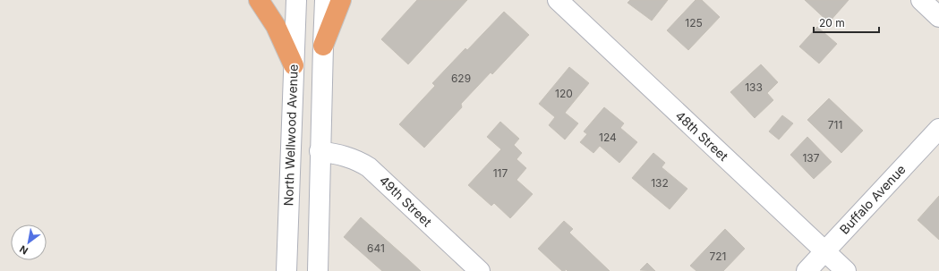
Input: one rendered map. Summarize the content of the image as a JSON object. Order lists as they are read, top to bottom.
{
  "streets": {
    "street": [
      "North Wellwood Avenue",
      "48th Street",
      "Buffalo Avenue",
      "49th Street"
    ]
  },
  "crossings": [
    ["48th Street", "Buffalo Avenue"]
  ],
  "house_numbers": [
    "125",
    "629",
    "133",
    "120",
    "711",
    "124",
    "137",
    "117",
    "132",
    "641",
    "721"
  ],
  "scale_bar": "20 m",
  "north": "bottom left"
}
